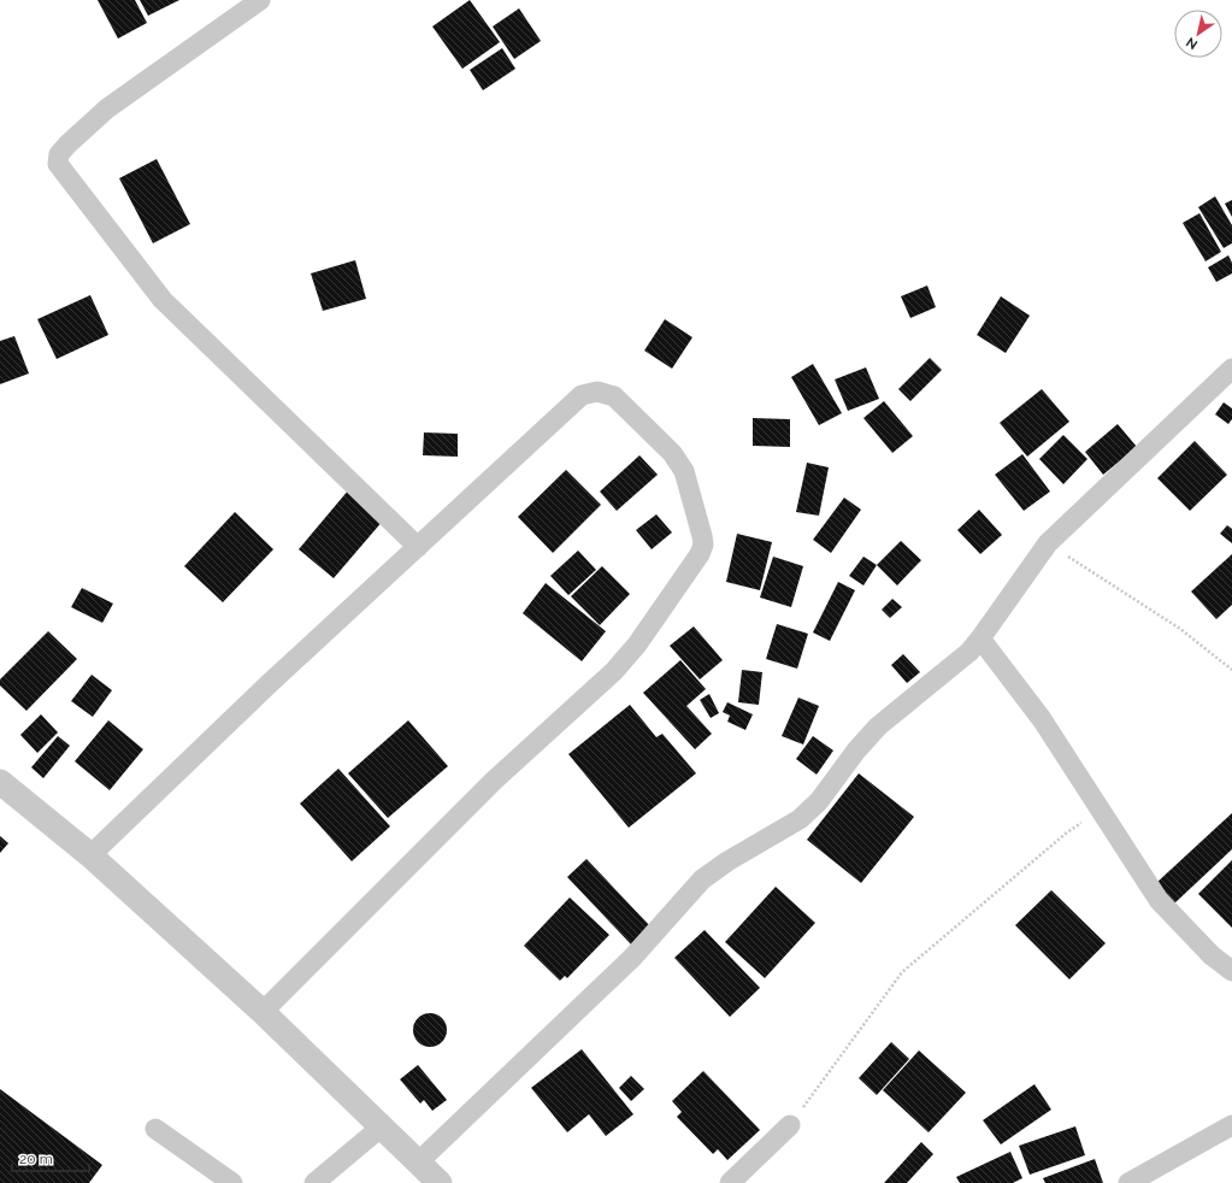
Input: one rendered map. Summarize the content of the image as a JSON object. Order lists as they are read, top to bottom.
{
  "scale_bar": "20 m",
  "north": "bottom left"
}
